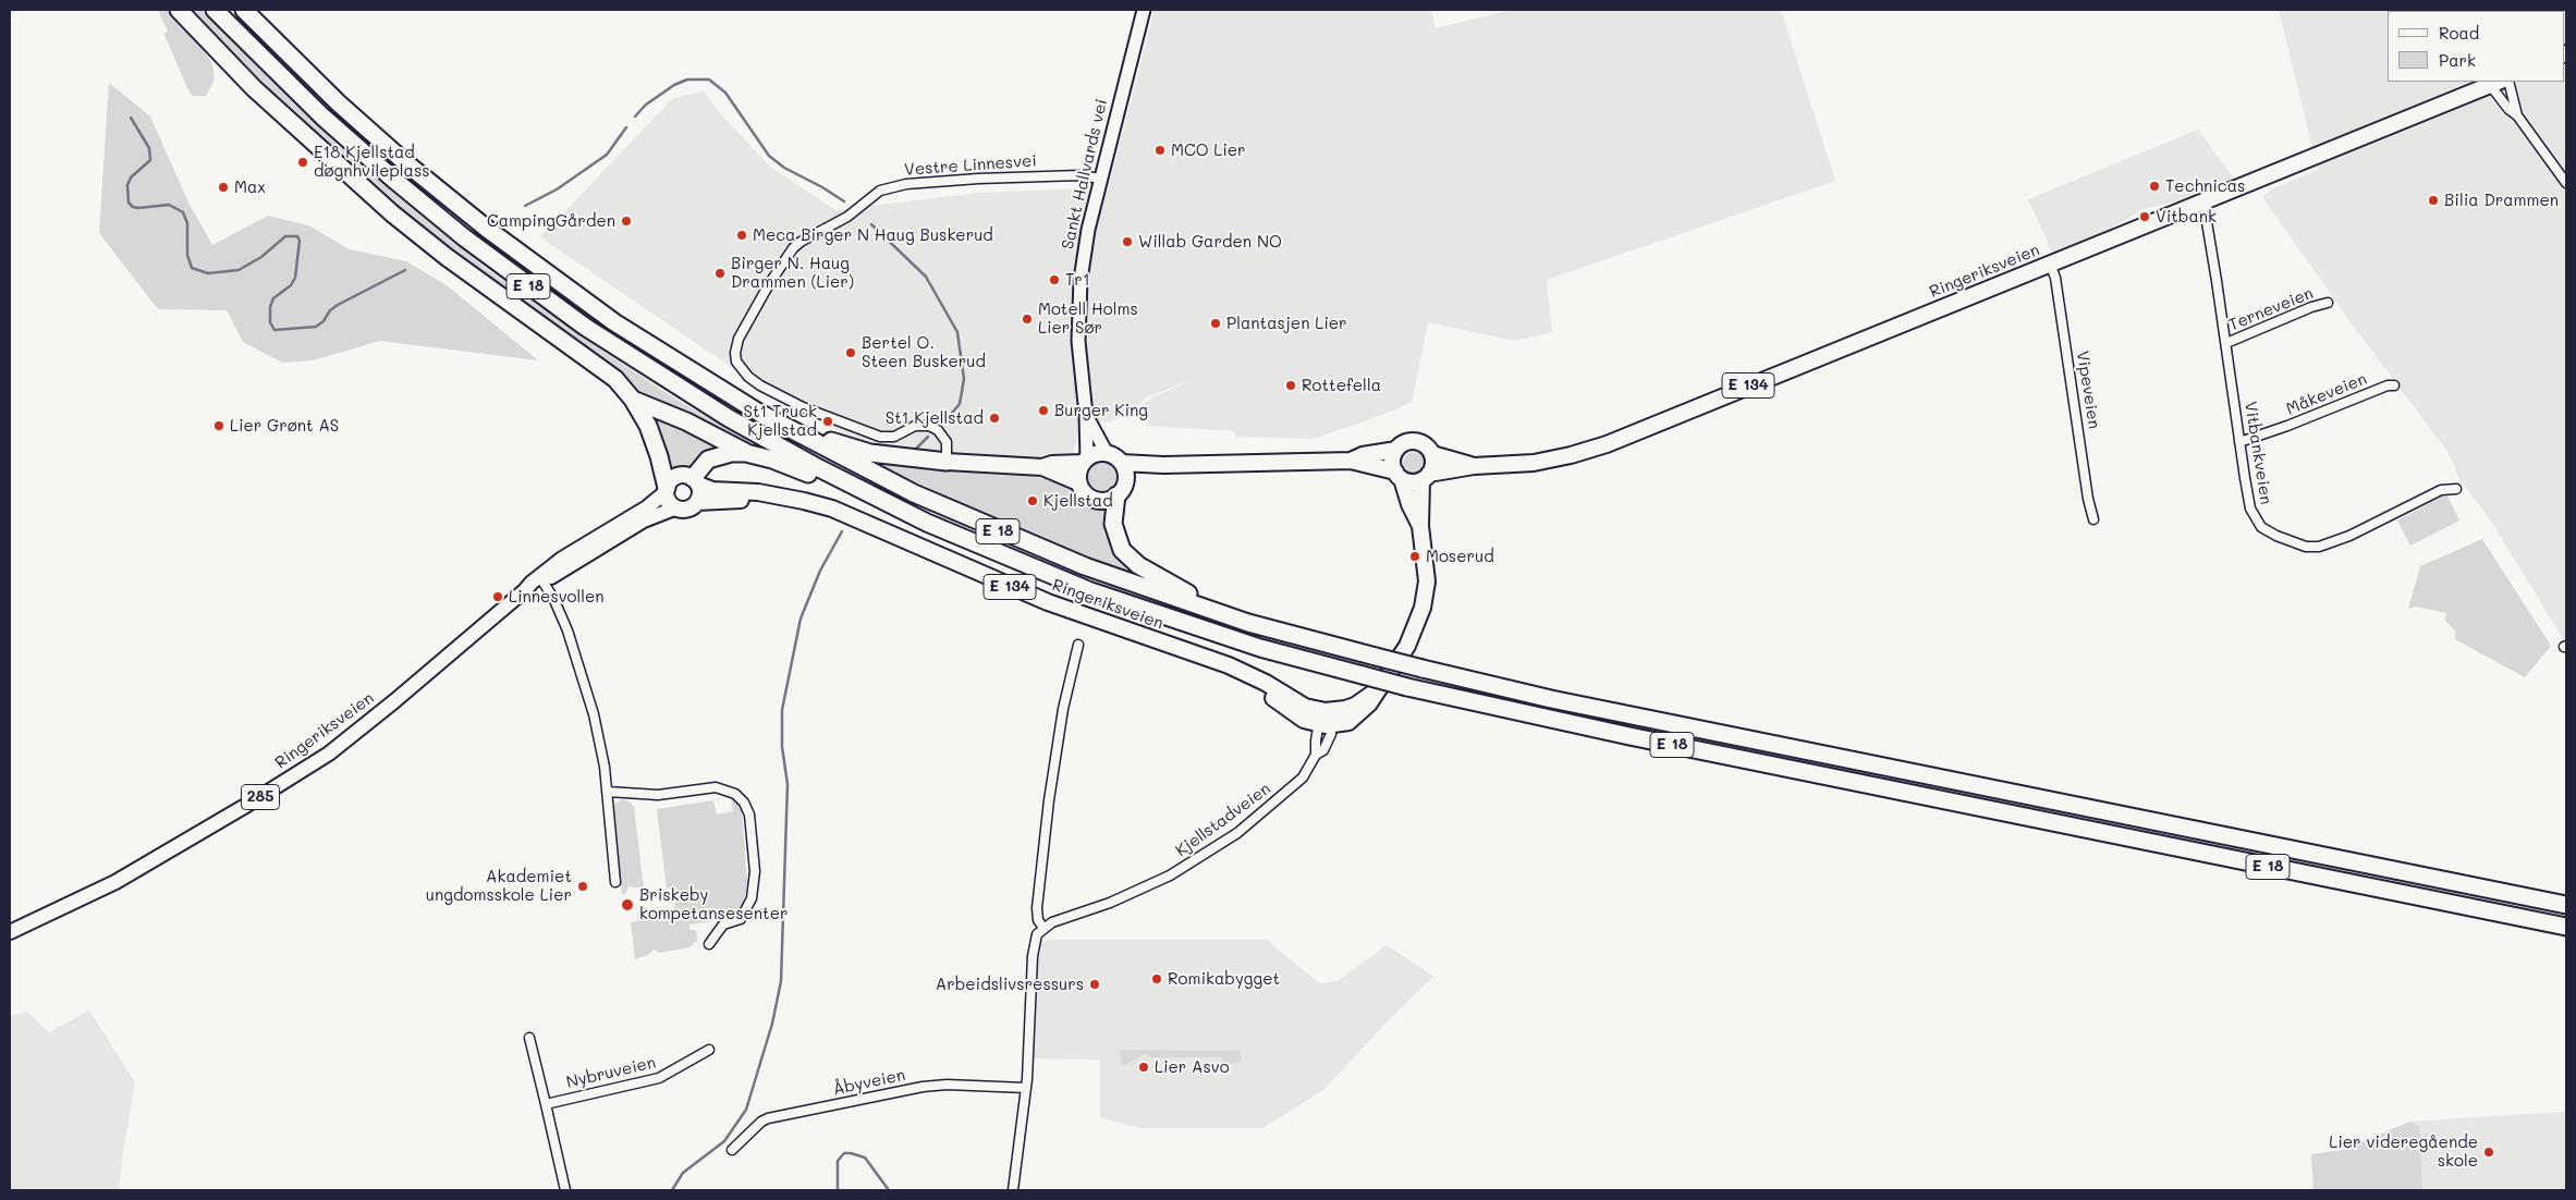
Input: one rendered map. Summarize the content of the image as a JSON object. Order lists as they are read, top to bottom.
{
  "streets": {
    "highway": ["Ringeriksveien", "E 18", "E 134"],
    "main road": ["Sankt Hallvards vei", "285"],
    "street": [
      "Vestre Linnesvei",
      "Terneveien",
      "Vipeveien",
      "Måkeveien",
      "Vitbankveien",
      "Kjellstadveien",
      "Nybruveien",
      "Åbyveien"
    ]
  },
  "crossings": [
    ["Vestre Linnesvei", "Sankt Hallvards vei"],
    ["Vestre Linnesvei", "E 18"],
    ["Sankt Hallvards vei", "E 18"],
    ["Ringeriksveien", "E 18"],
    ["Ringeriksveien", "E 134"],
    ["Ringeriksveien", "Vipeveien"],
    ["Ringeriksveien", "Vitbankveien"],
    ["Ringeriksveien", "Kjellstadveien"],
    ["E 18", "E 134"],
    ["Terneveien", "Vitbankveien"],
    ["Måkeveien", "Vitbankveien"]
  ],
  "places": [
    "MCO Lier",
    "E18 Kjellstad døgnhvileplass",
    "Technicas",
    "Max",
    "Bilia Drammen",
    "Vitbank",
    "CampingGården",
    "Meca Birger N Haug Buskerud",
    "Willab Garden NO",
    "Birger N. Haug Drammen (Lier)",
    "Tr1",
    "Motell Holms Lier Sør",
    "Plantasjen Lier",
    "Bertel O. Steen Buskerud",
    "Rottefella",
    "Burger King",
    "St1 Kjellstad",
    "St1 Truck Kjellstad",
    "Lier Grønt AS",
    "Kjellstad",
    "Moserud",
    "Linnesvollen",
    "Akademiet ungdomsskole Lier",
    "Briskeby kompetansesenter",
    "Romikabygget",
    "Arbeidslivsressurs",
    "Lier Asvo",
    "Lier videregående skole"
  ],
  "legend": ["Road", "Park"]
}
